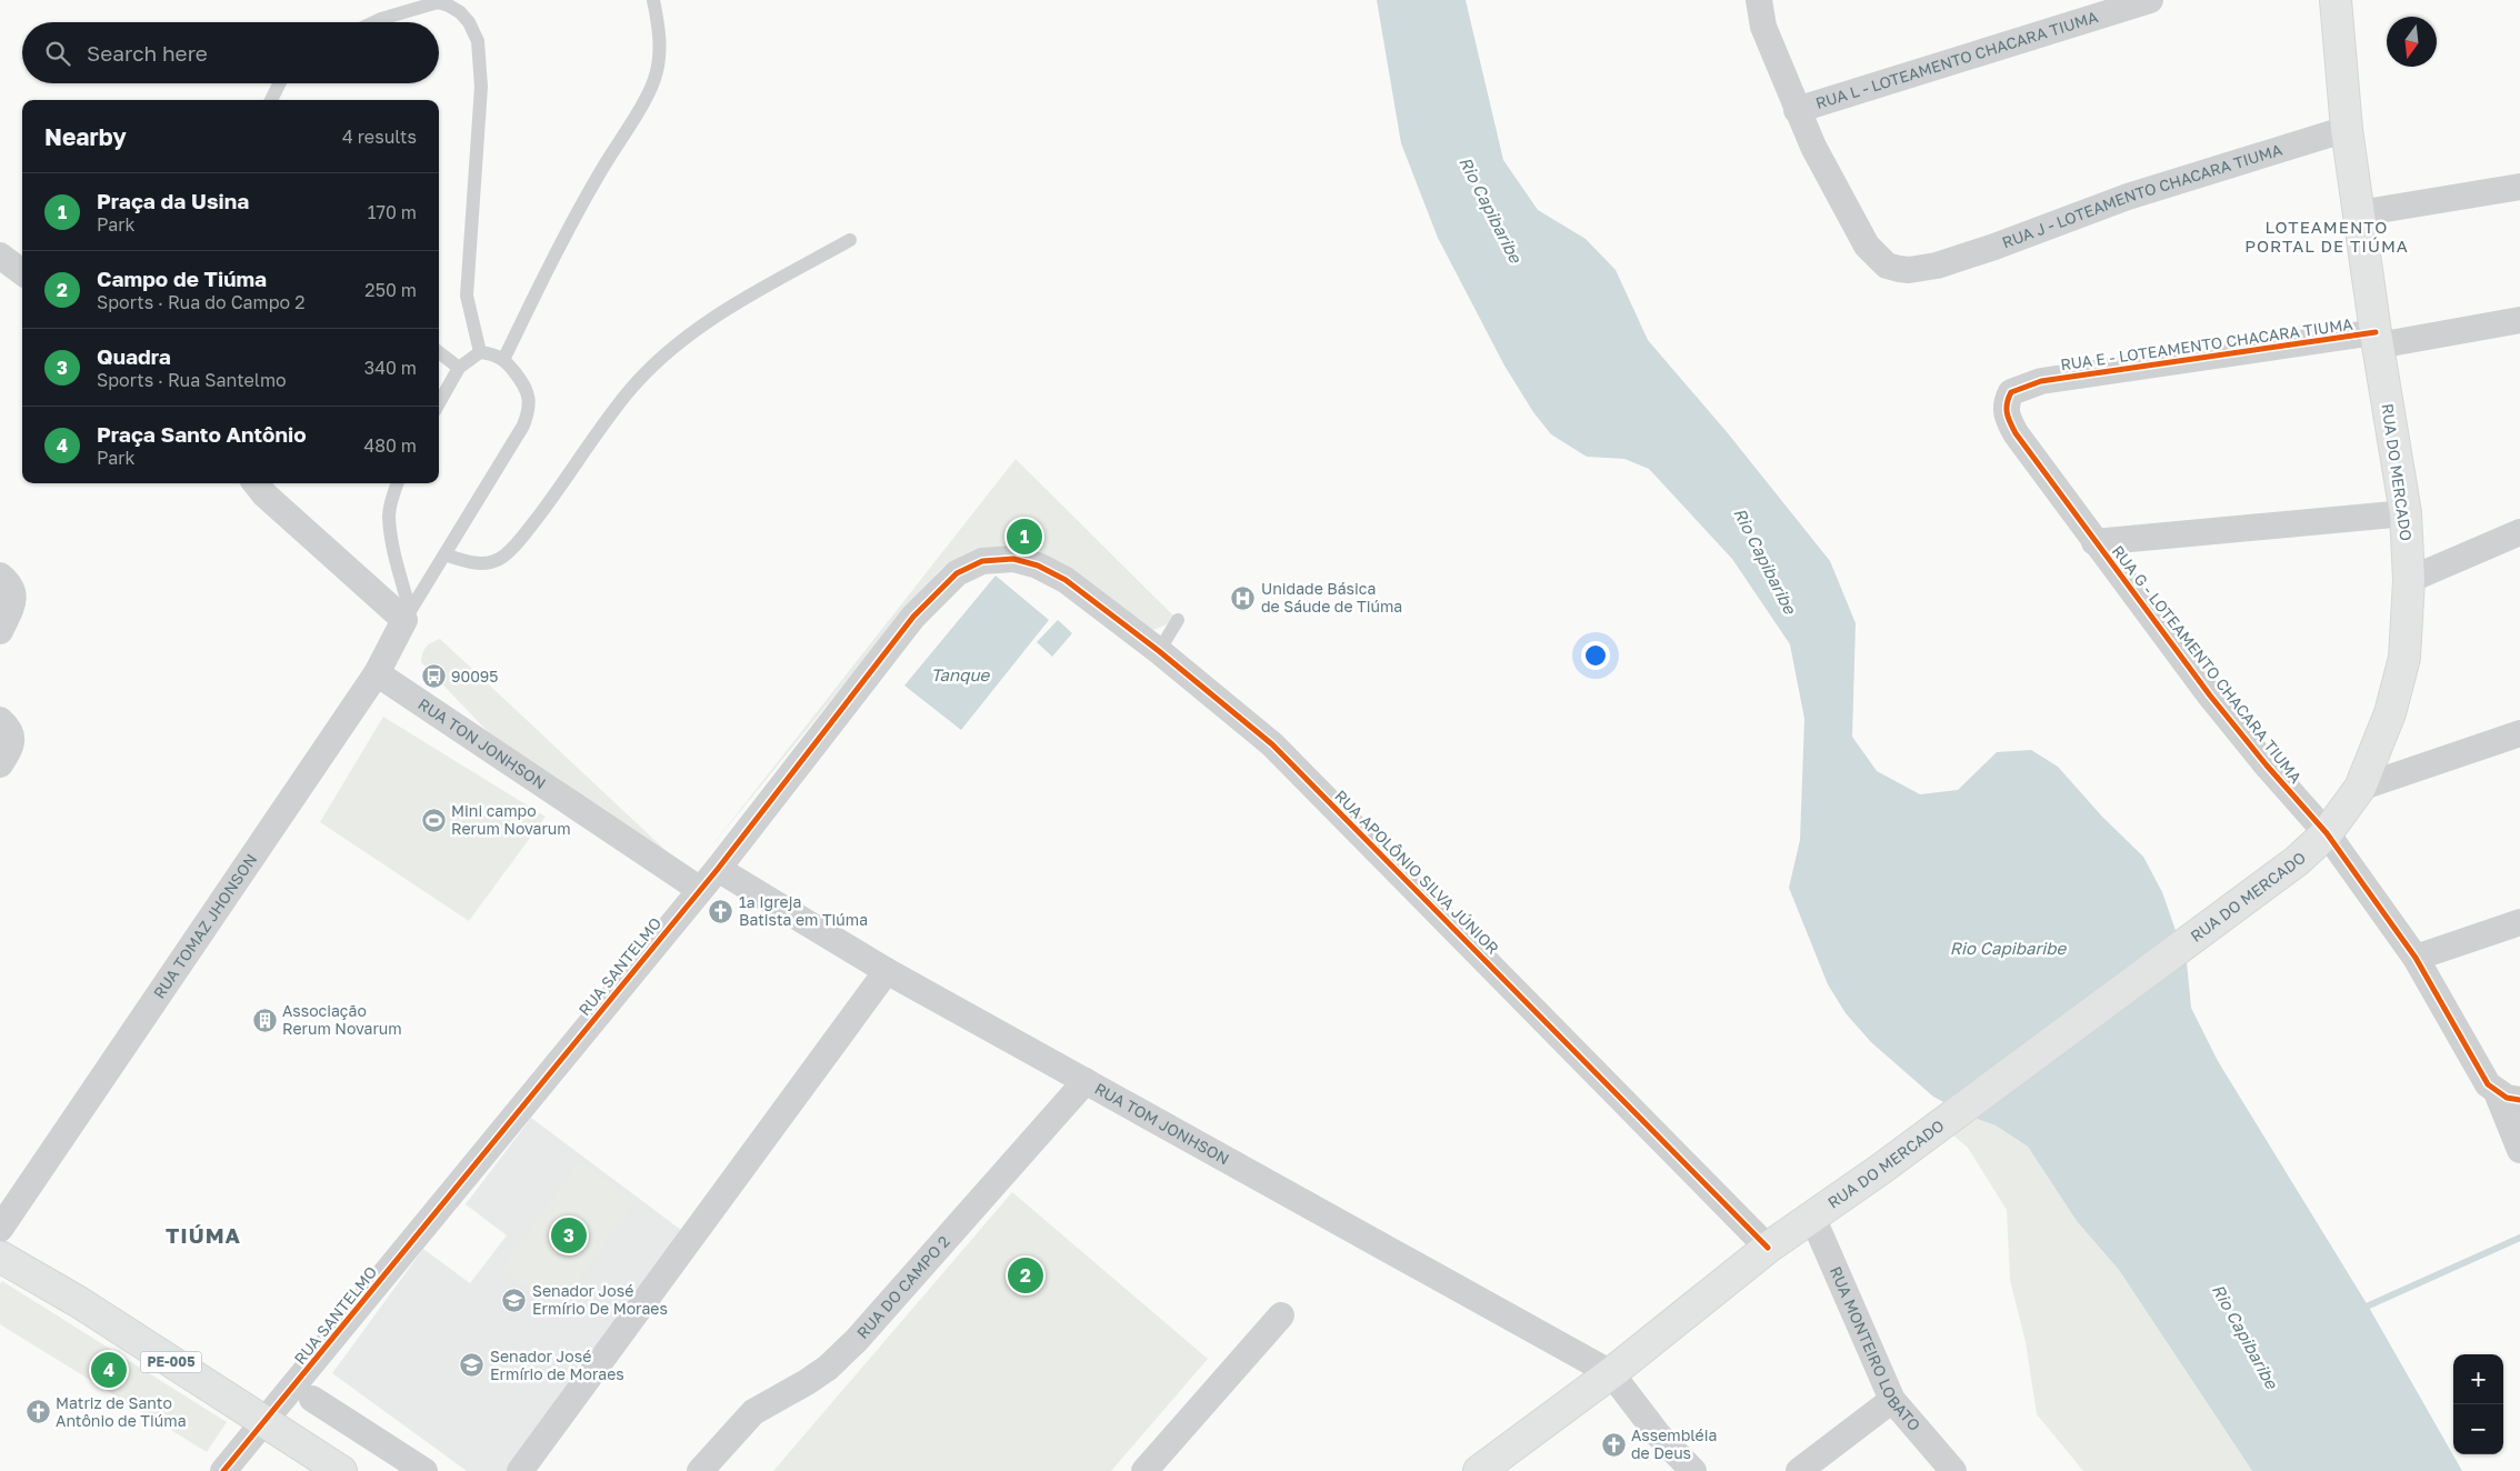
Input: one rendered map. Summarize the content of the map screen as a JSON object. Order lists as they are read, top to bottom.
{
  "streets": {
    "main road": ["RUA DO MERCADO", "PE-005"],
    "street": [
      "RUA L - LOTEAMENTO CHACARA TIUMA",
      "RUA J - LOTEAMENTO CHACARA TIUMA",
      "RUA E - LOTEAMENTO CHACARA TIUMA",
      "RUA G - LOTEAMENTO CHACARA TIUMA",
      "RUA TON JONHSON",
      "RUA APOLÔNIO SILVA JÚNIOR",
      "RUA TOMAZ JHONSON",
      "RUA SANTELMO",
      "RUA TOM JONHSON",
      "RUA DO CAMPO 2",
      "RUA MONTEIRO LOBATO"
    ]
  },
  "crossings": [
    ["RUA L - LOTEAMENTO CHACARA TIUMA", "RUA J - LOTEAMENTO CHACARA TIUMA"],
    ["RUA J - LOTEAMENTO CHACARA TIUMA", "RUA DO MERCADO"],
    ["RUA E - LOTEAMENTO CHACARA TIUMA", "RUA DO MERCADO"],
    ["RUA E - LOTEAMENTO CHACARA TIUMA", "RUA G - LOTEAMENTO CHACARA TIUMA"],
    ["RUA DO MERCADO", "RUA G - LOTEAMENTO CHACARA TIUMA"],
    ["RUA DO MERCADO", "RUA APOLÔNIO SILVA JÚNIOR"],
    ["RUA DO MERCADO", "RUA TOM JONHSON"],
    ["RUA DO MERCADO", "RUA MONTEIRO LOBATO"],
    ["RUA TON JONHSON", "RUA TOMAZ JHONSON"],
    ["RUA TON JONHSON", "RUA SANTELMO"],
    ["RUA APOLÔNIO SILVA JÚNIOR", "RUA SANTELMO"],
    ["RUA SANTELMO", "RUA TOM JONHSON"],
    ["RUA SANTELMO", "PE-005"],
    ["RUA TOM JONHSON", "RUA DO CAMPO 2"]
  ],
  "districts": ["LOTEAMENTO PORTAL DE TIÚMA", "TIÚMA"],
  "water": ["Rio Capibaribe", "Tanque"],
  "places": {
    "hospital": ["Unidade Básica de Sáude de Tiúma"],
    "bus stop": ["90095"],
    "sports": ["Mini campo Rerum Novarum"],
    "church": ["1ª Igreja Batista em Tiúma", "Matriz de Santo Antônio de Tiúma", "Assembléia de Deus"],
    "building": ["Associação Rerum Novarum"],
    "school or university": ["Senador José Ermírio De Moraes", "Senador José Ermírio de Moraes"]
  },
  "north": "bottom",
  "page": {
    "search": "Search here",
    "heading": ["Nearby", "4 results"],
    "list": [
      {
        "mark": "1",
        "name": "Praça da Usina",
        "note": "Park",
        "value": "170 m"
      },
      {
        "mark": "2",
        "name": "Campo de Tiúma",
        "note": "Sports · Rua do Campo 2",
        "value": "250 m"
      },
      {
        "mark": "3",
        "name": "Quadra",
        "note": "Sports · Rua Santelmo",
        "value": "340 m"
      },
      {
        "mark": "4",
        "name": "Praça Santo Antônio",
        "note": "Park",
        "value": "480 m"
      }
    ],
    "pins": [
      "1",
      "3",
      "2",
      "4"
    ],
    "map_buttons": ["+", "−"]
  }
}
